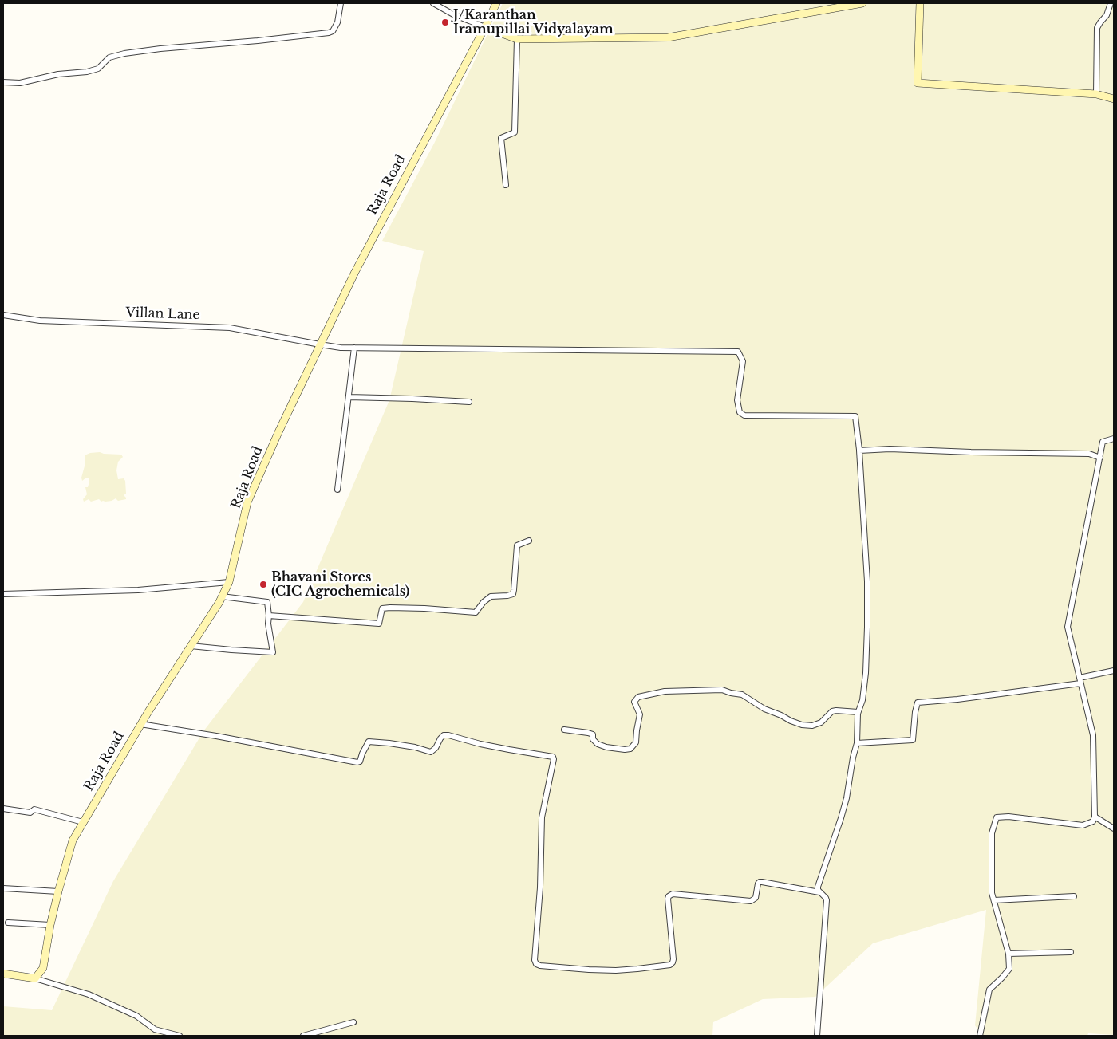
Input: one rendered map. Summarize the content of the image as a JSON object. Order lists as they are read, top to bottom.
{
  "streets": {
    "street": ["Raja Road", "Villan Lane"]
  },
  "crossings": [
    ["Raja Road", "Villan Lane"]
  ],
  "places": ["J/Karanthan Iramupillai Vidyalayam", "Bhavani Stores (CIC Agrochemicals)"]
}
